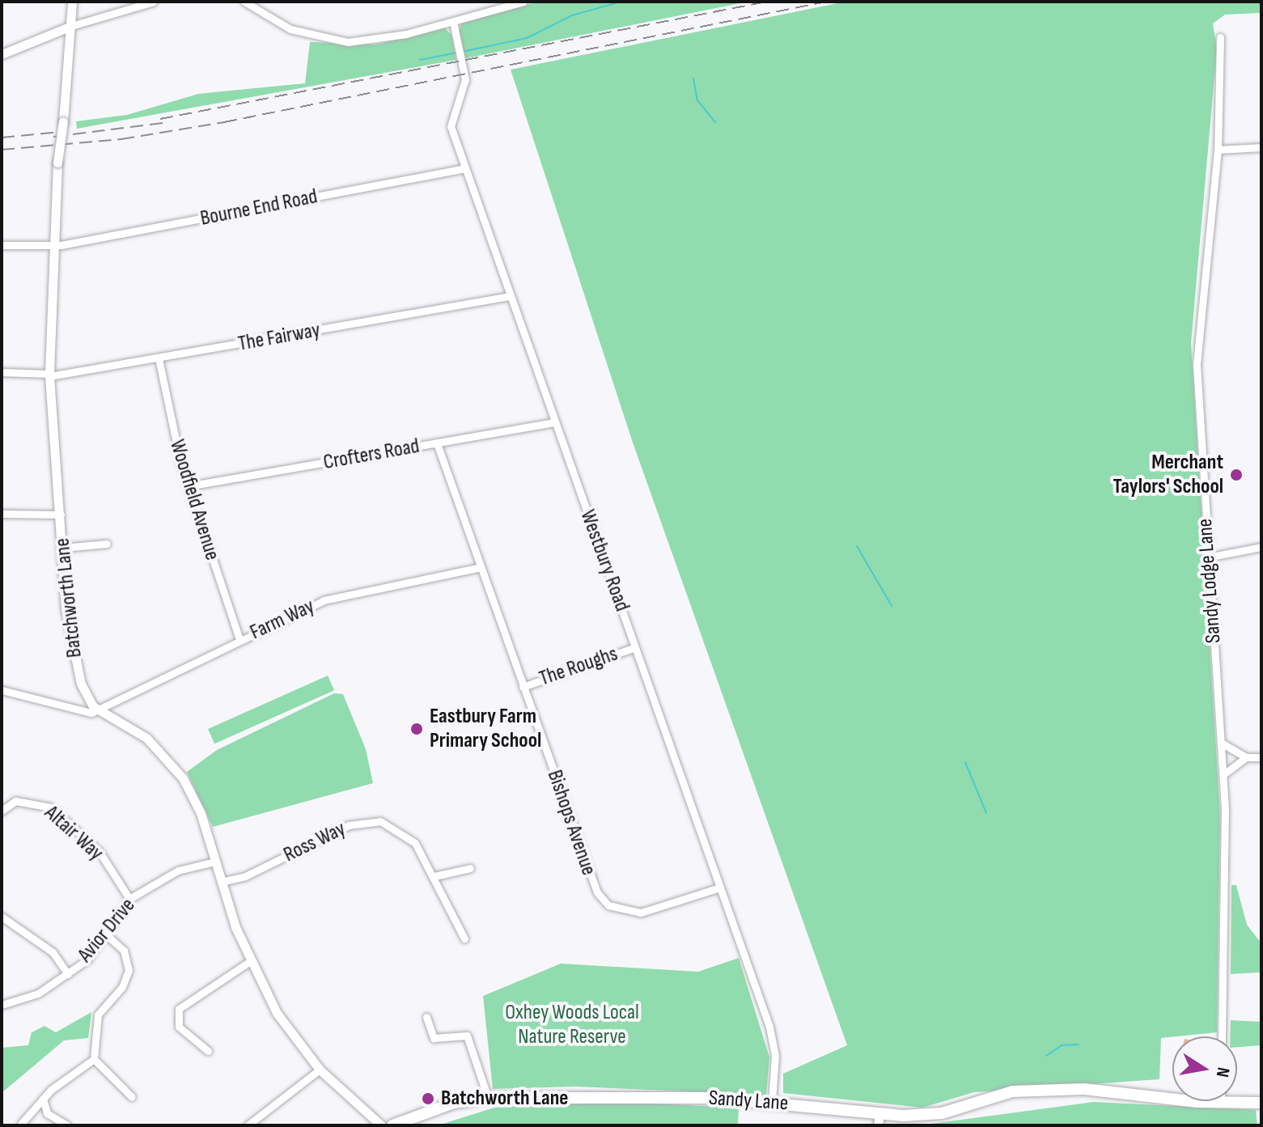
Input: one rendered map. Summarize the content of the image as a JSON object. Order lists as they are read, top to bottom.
{
  "streets": {
    "main road": ["Sandy Lane"],
    "street": [
      "Bourne End Road",
      "The Fairway",
      "Crofters Road",
      "Woodfield Avenue",
      "Westbury Road",
      "Sandy Lodge Lane",
      "Batchworth Lane",
      "Farm Way",
      "The Roughs",
      "Bishops Avenue",
      "Altair Way",
      "Ross Way",
      "Avior Drive"
    ]
  },
  "crossings": [
    ["Bourne End Road", "Westbury Road"],
    ["Bourne End Road", "Batchworth Lane"],
    ["The Fairway", "Woodfield Avenue"],
    ["The Fairway", "Westbury Road"],
    ["The Fairway", "Batchworth Lane"],
    ["Crofters Road", "Woodfield Avenue"],
    ["Crofters Road", "Westbury Road"],
    ["Crofters Road", "Bishops Avenue"],
    ["Woodfield Avenue", "Farm Way"],
    ["Westbury Road", "The Roughs"],
    ["Westbury Road", "Bishops Avenue"],
    ["Westbury Road", "Sandy Lane"],
    ["Batchworth Lane", "Farm Way"],
    ["Farm Way", "Bishops Avenue"],
    ["The Roughs", "Bishops Avenue"],
    ["Altair Way", "Avior Drive"]
  ],
  "parks": ["Oxhey Woods Local Nature Reserve"],
  "places": ["Merchant Taylors' School", "Eastbury Farm Primary School", "Batchworth Lane"],
  "north": "right"
}
